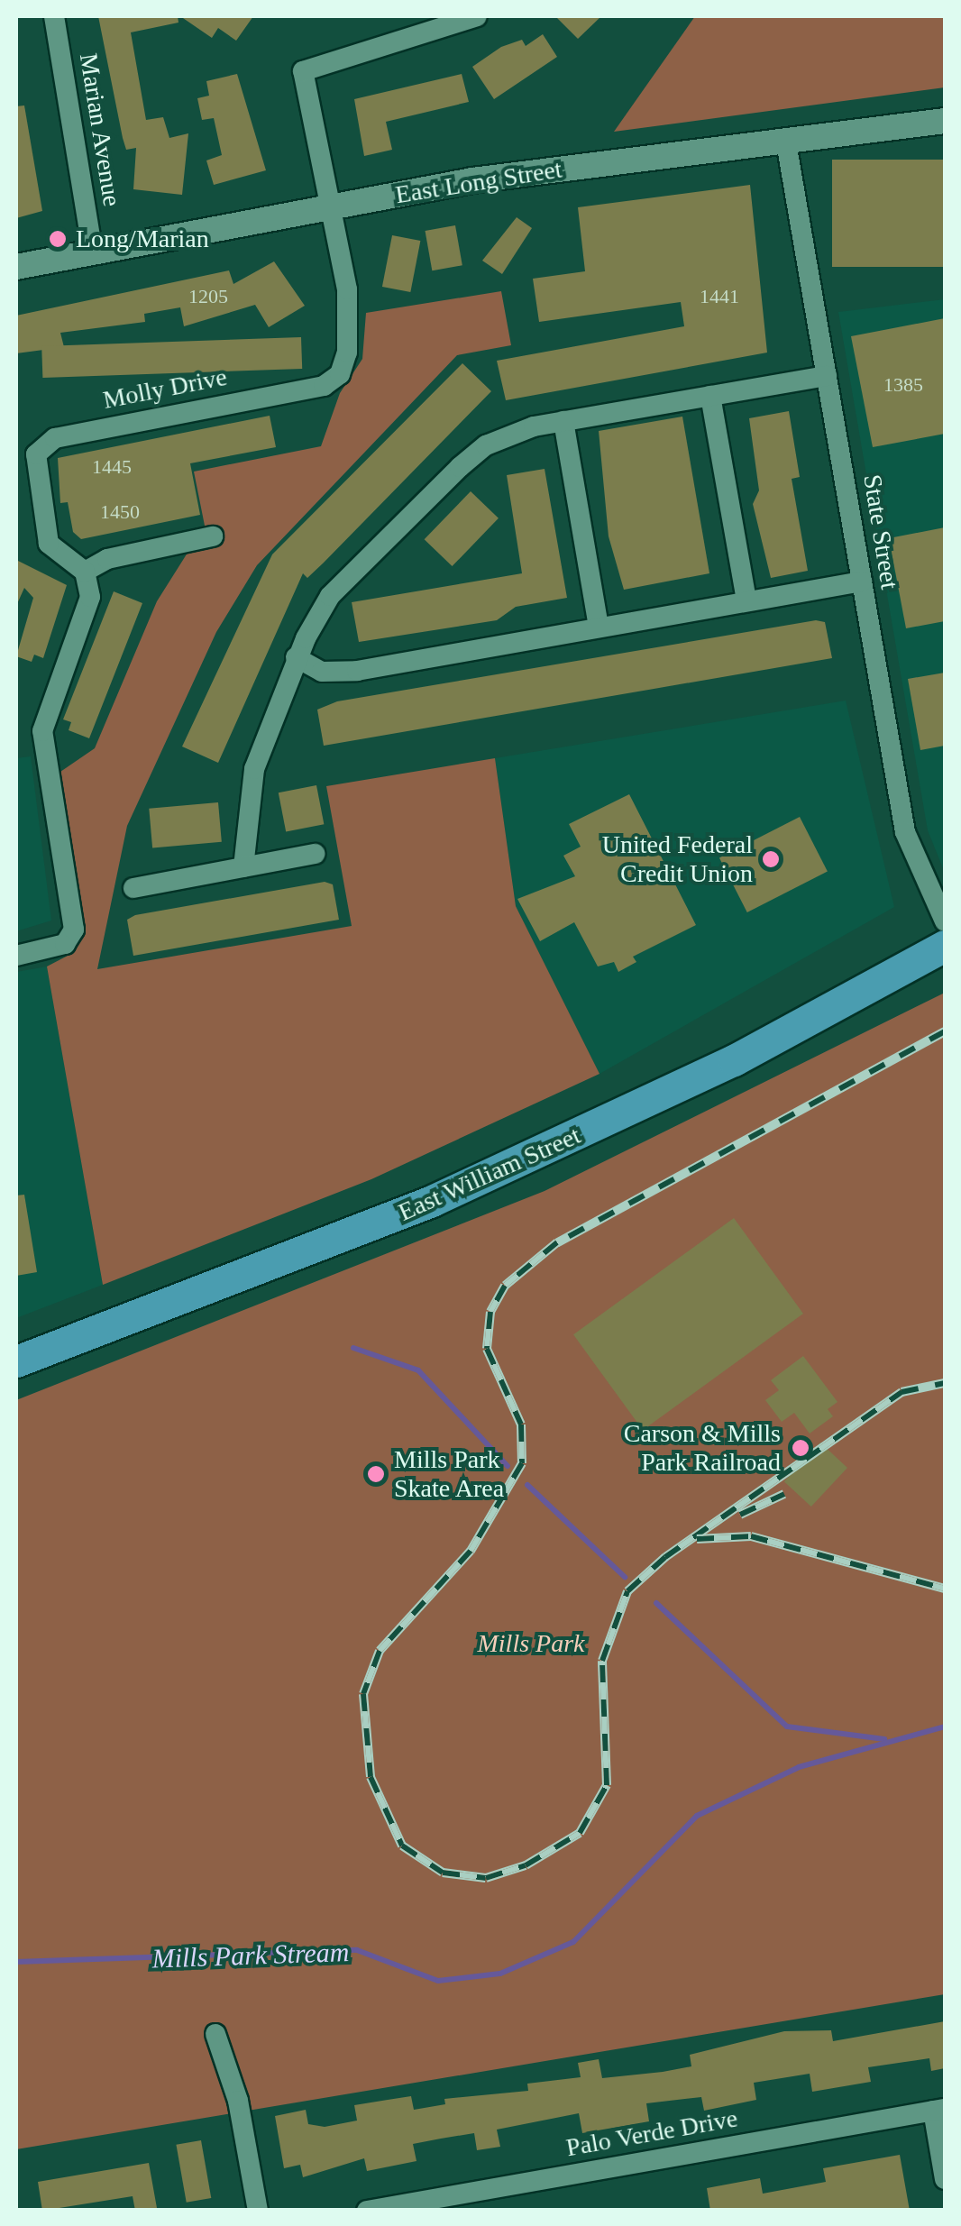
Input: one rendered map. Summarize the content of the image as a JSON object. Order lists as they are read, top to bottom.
{
  "streets": {
    "main road": ["East William Street"],
    "street": [
      "Marian Avenue",
      "East Long Street",
      "Molly Drive",
      "State Street",
      "Palo Verde Drive"
    ]
  },
  "crossings": [
    ["Marian Avenue", "East Long Street"],
    ["East Long Street", "Molly Drive"],
    ["East Long Street", "State Street"]
  ],
  "water": ["Mills Park Stream"],
  "parks": ["Mills Park"],
  "places": [
    "Long/Marian",
    "United Federal Credit Union",
    "Carson & Mills Park Railroad",
    "Mills Park Skate Area"
  ],
  "house_numbers": [
    "1205",
    "1441",
    "1385",
    "1445",
    "1450"
  ]
}
